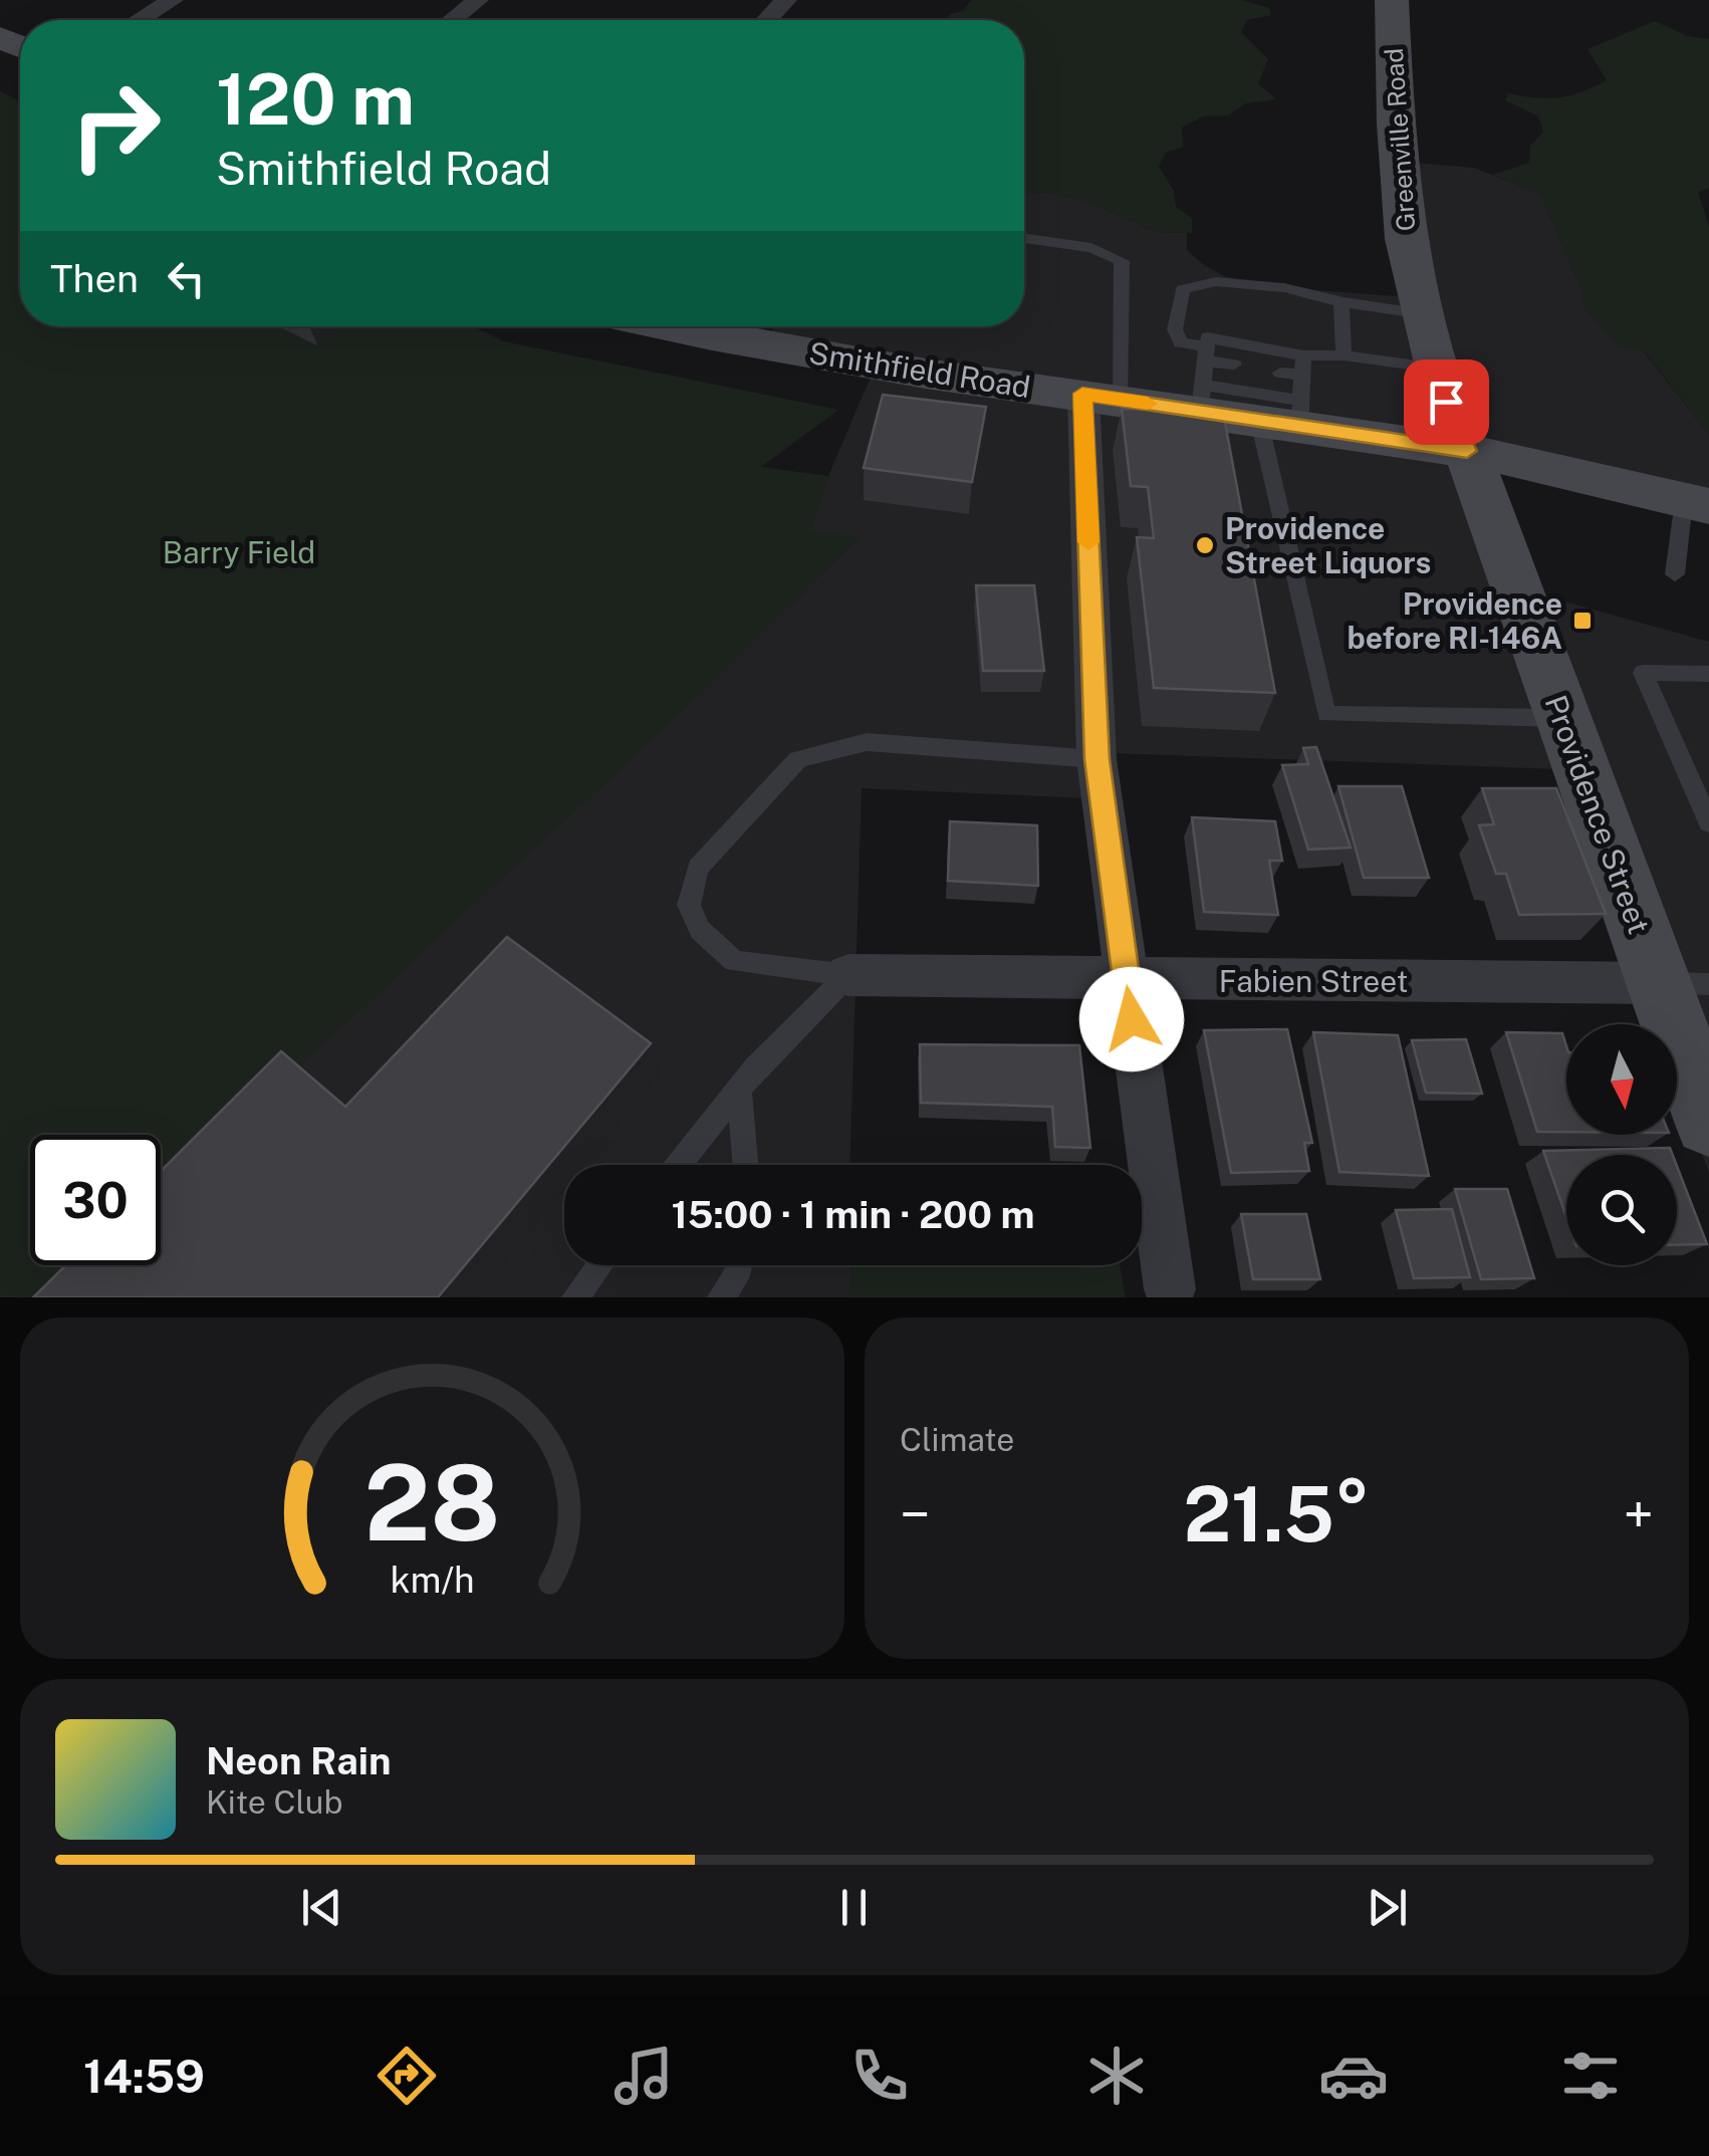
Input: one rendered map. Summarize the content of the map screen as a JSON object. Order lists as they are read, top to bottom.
{
  "streets": {
    "main road": ["Greenville Road", "Smithfield Road", "Providence Street"],
    "street": ["Fabien Street"]
  },
  "crossings": [
    ["Greenville Road", "Smithfield Road"],
    ["Greenville Road", "Providence Street"],
    ["Smithfield Road", "Providence Street"],
    ["Providence Street", "Fabien Street"]
  ],
  "parks": ["Barry Field"],
  "places": {
    "other": ["Providence Street Liquors"],
    "transit": ["Providence before RI-146A"]
  },
  "north": "bottom",
  "page": {
    "turn": ["120 m", "Smithfield Road"],
    "then": "Then",
    "limit": "30",
    "trip": "15:00 · 1 min · 200 m",
    "tile": "Climate",
    "heat": ["−", "21.5°", "+"],
    "song": ["Neon Rain", "Kite Club"],
    "tabs": "14:59",
    "gauge": ["28", "km/h"]
  }
}
